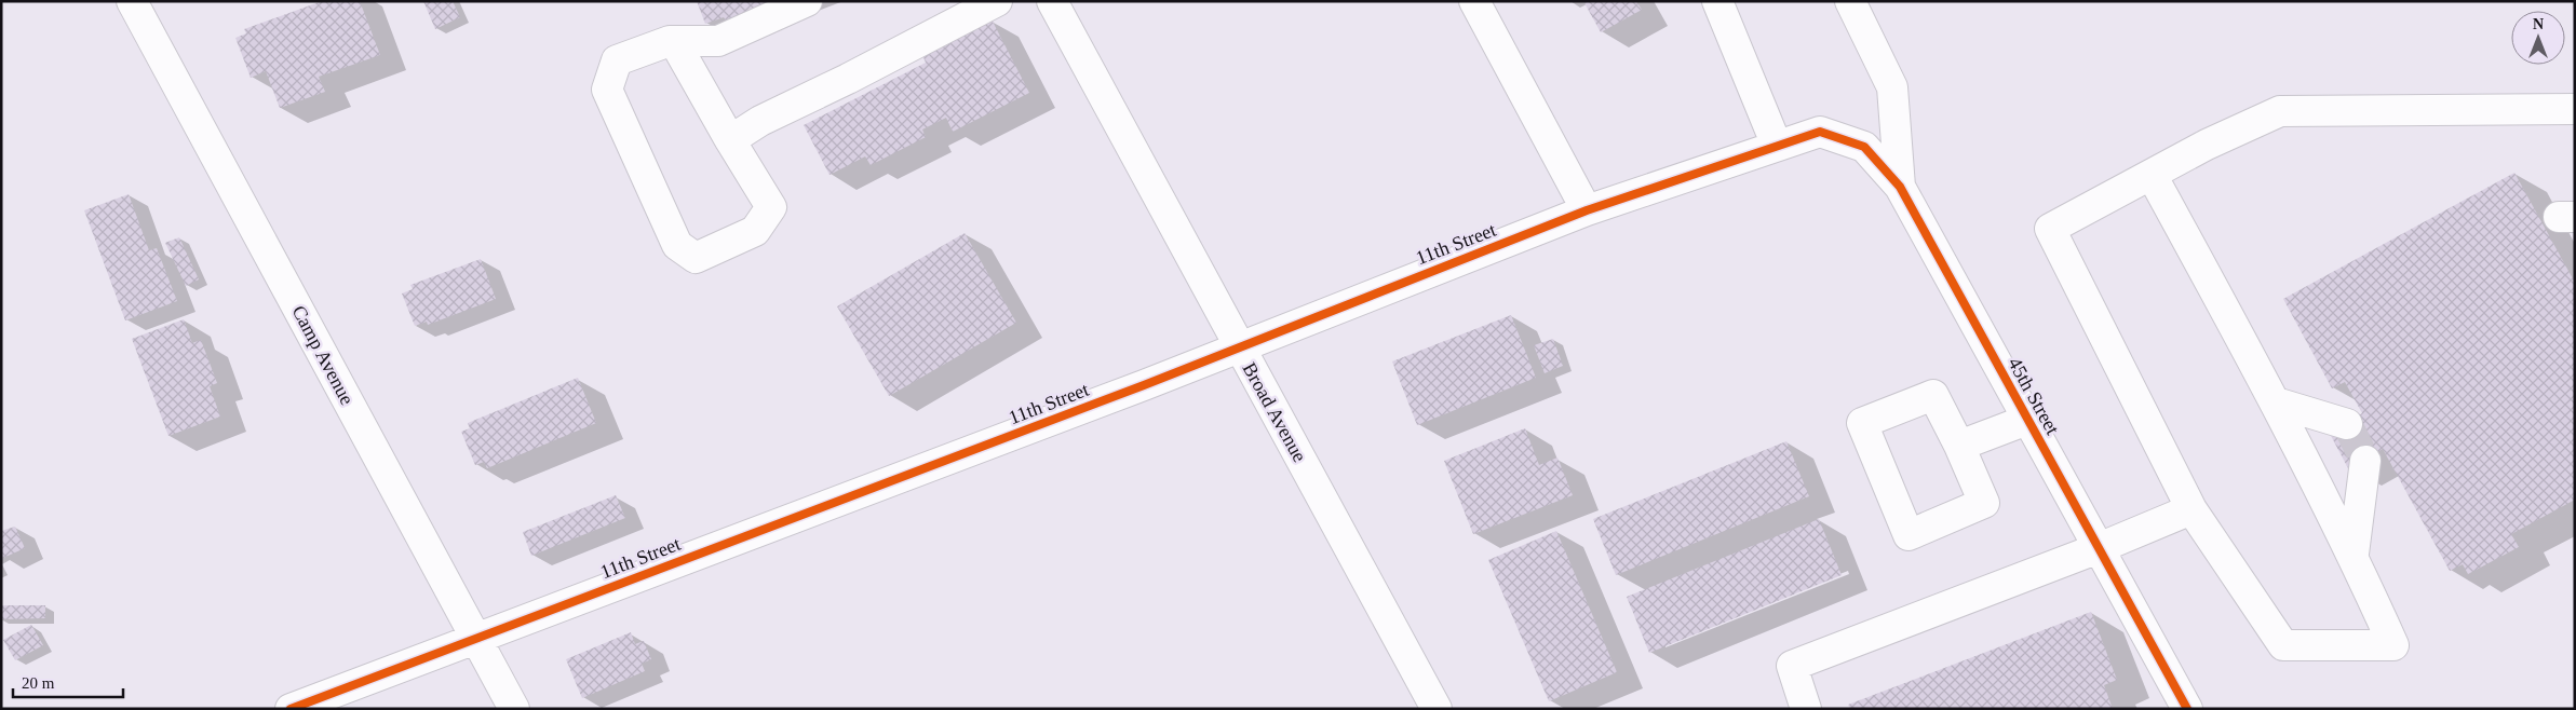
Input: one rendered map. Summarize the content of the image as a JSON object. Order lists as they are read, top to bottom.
{
  "streets": {
    "street": [
      "11th Street",
      "Camp Avenue",
      "45th Street",
      "Broad Avenue"
    ]
  },
  "crossings": [
    ["11th Street", "Camp Avenue"],
    ["11th Street", "45th Street"],
    ["11th Street", "Broad Avenue"]
  ],
  "scale_bar": "20 m",
  "north": "top"
}
